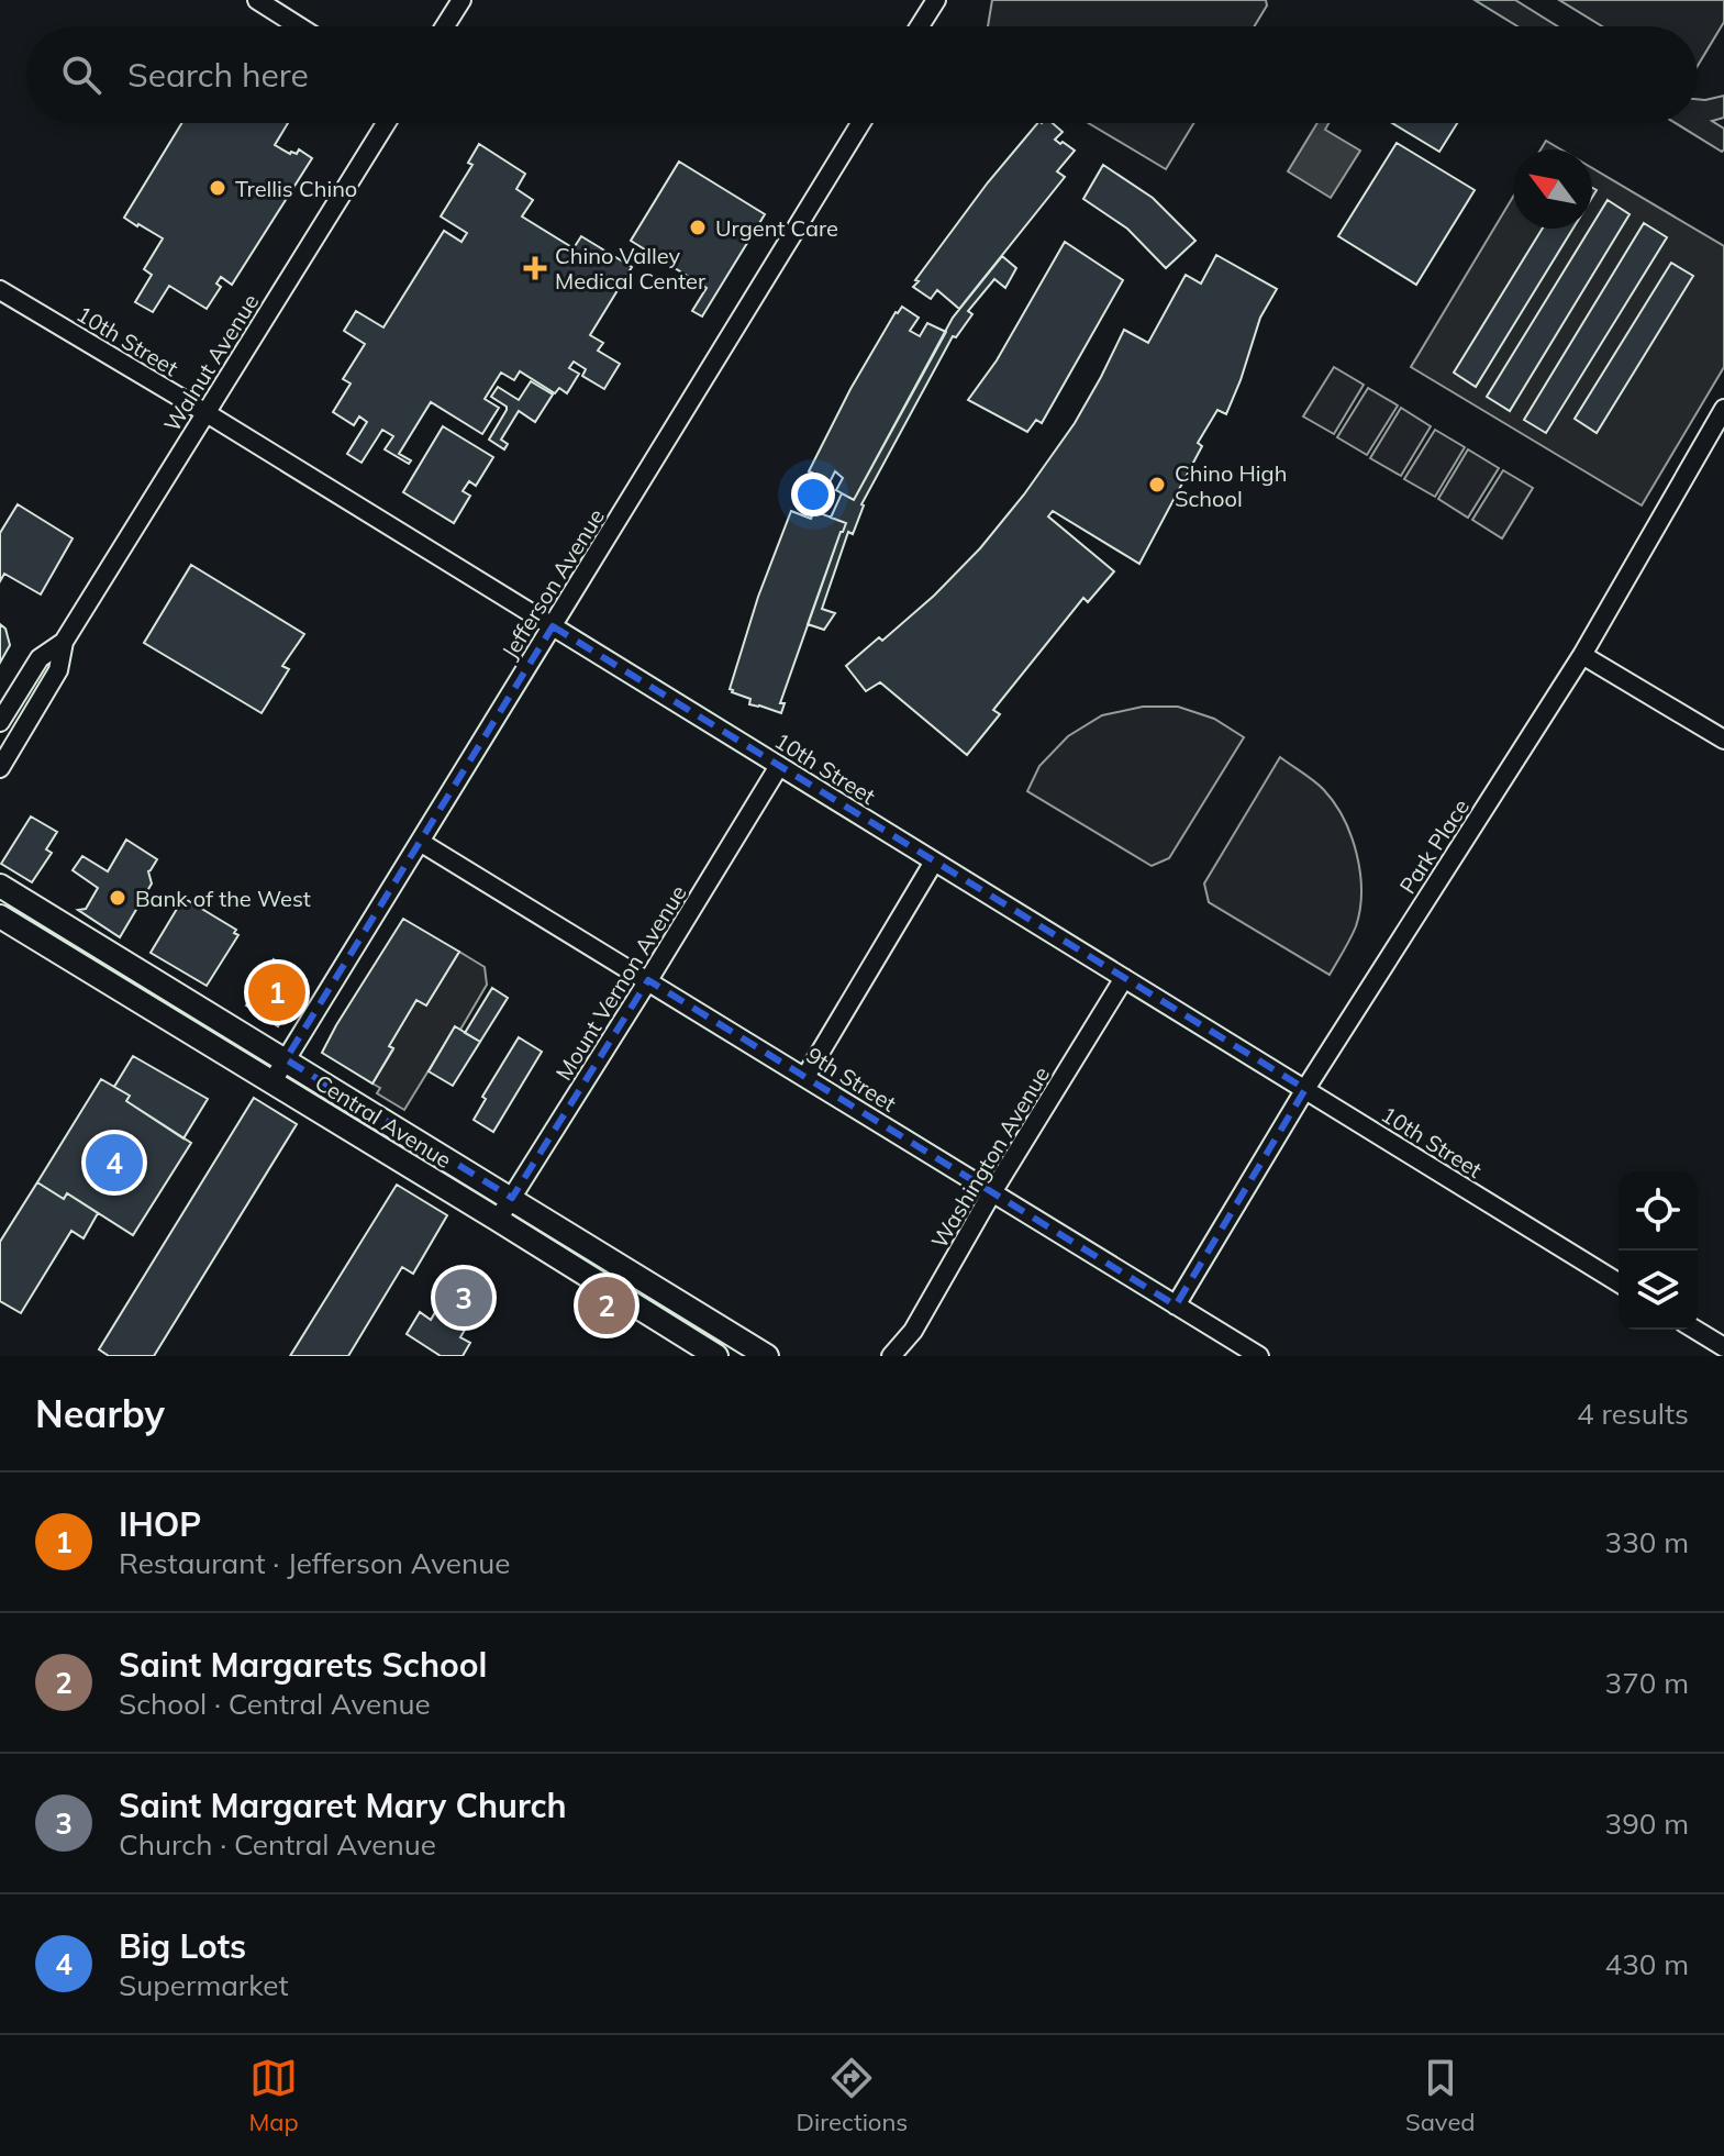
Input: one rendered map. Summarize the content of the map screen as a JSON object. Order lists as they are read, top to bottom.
{
  "streets": {
    "main road": ["Central Avenue"],
    "street": [
      "10th Street",
      "Walnut Avenue",
      "Jefferson Avenue",
      "Park Place",
      "Mount Vernon Avenue",
      "9th Street",
      "Washington Avenue"
    ]
  },
  "crossings": [
    ["10th Street", "Walnut Avenue"],
    ["10th Street", "Jefferson Avenue"],
    ["10th Street", "Park Place"],
    ["10th Street", "Mount Vernon Avenue"],
    ["10th Street", "Washington Avenue"],
    ["Jefferson Avenue", "9th Street"],
    ["Jefferson Avenue", "Central Avenue"],
    ["Park Place", "9th Street"],
    ["Mount Vernon Avenue", "9th Street"],
    ["Mount Vernon Avenue", "Central Avenue"],
    ["9th Street", "Washington Avenue"]
  ],
  "places": {
    "other": [
      "Trellis Chino",
      "Urgent Care",
      "Chino High School",
      "Bank of the West"
    ],
    "health": ["Chino Valley Medical Center"]
  },
  "north": "top left",
  "page": {
    "search": "Search here",
    "pins": [
      "1",
      "4",
      "3",
      "2"
    ],
    "heading": ["Nearby", "4 results"],
    "list": [
      {
        "mark": "1",
        "name": "IHOP",
        "note": "Restaurant · Jefferson Avenue",
        "value": "330 m"
      },
      {
        "mark": "2",
        "name": "Saint Margarets School",
        "note": "School · Central Avenue",
        "value": "370 m"
      },
      {
        "mark": "3",
        "name": "Saint Margaret Mary Church",
        "note": "Church · Central Avenue",
        "value": "390 m"
      },
      {
        "mark": "4",
        "name": "Big Lots",
        "note": "Supermarket",
        "value": "430 m"
      }
    ],
    "nav": ["Map", "Directions", "Saved"]
  }
}
